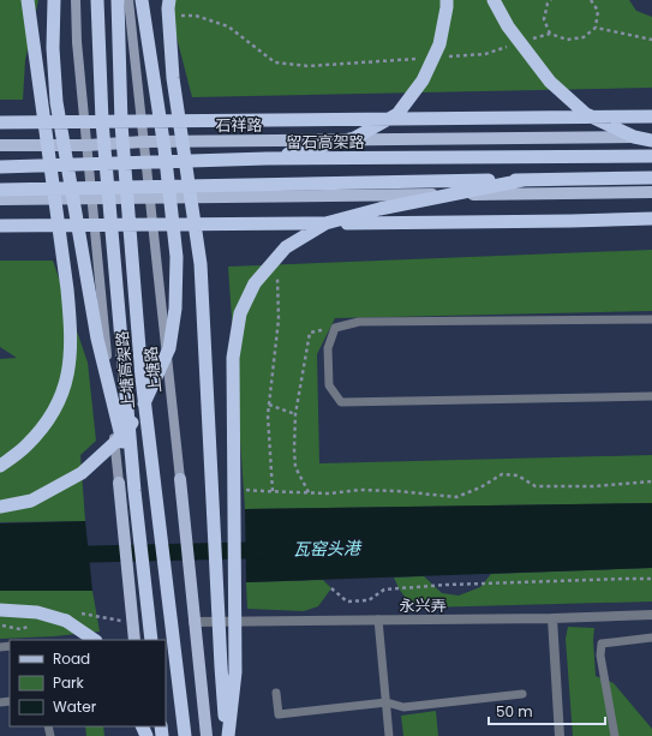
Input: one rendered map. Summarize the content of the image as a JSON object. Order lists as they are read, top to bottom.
{
  "streets": {
    "highway": ["留石高架路", "上塘高架路"],
    "main road": ["石祥路", "上塘路"],
    "street": ["永兴弄"]
  },
  "crossings": [
    ["石祥路", "上塘路"],
    ["上塘路", "永兴弄"]
  ],
  "water": ["瓦窑头港"],
  "legend": ["Road", "Park", "Water"],
  "scale_bar": "50 m"
}
